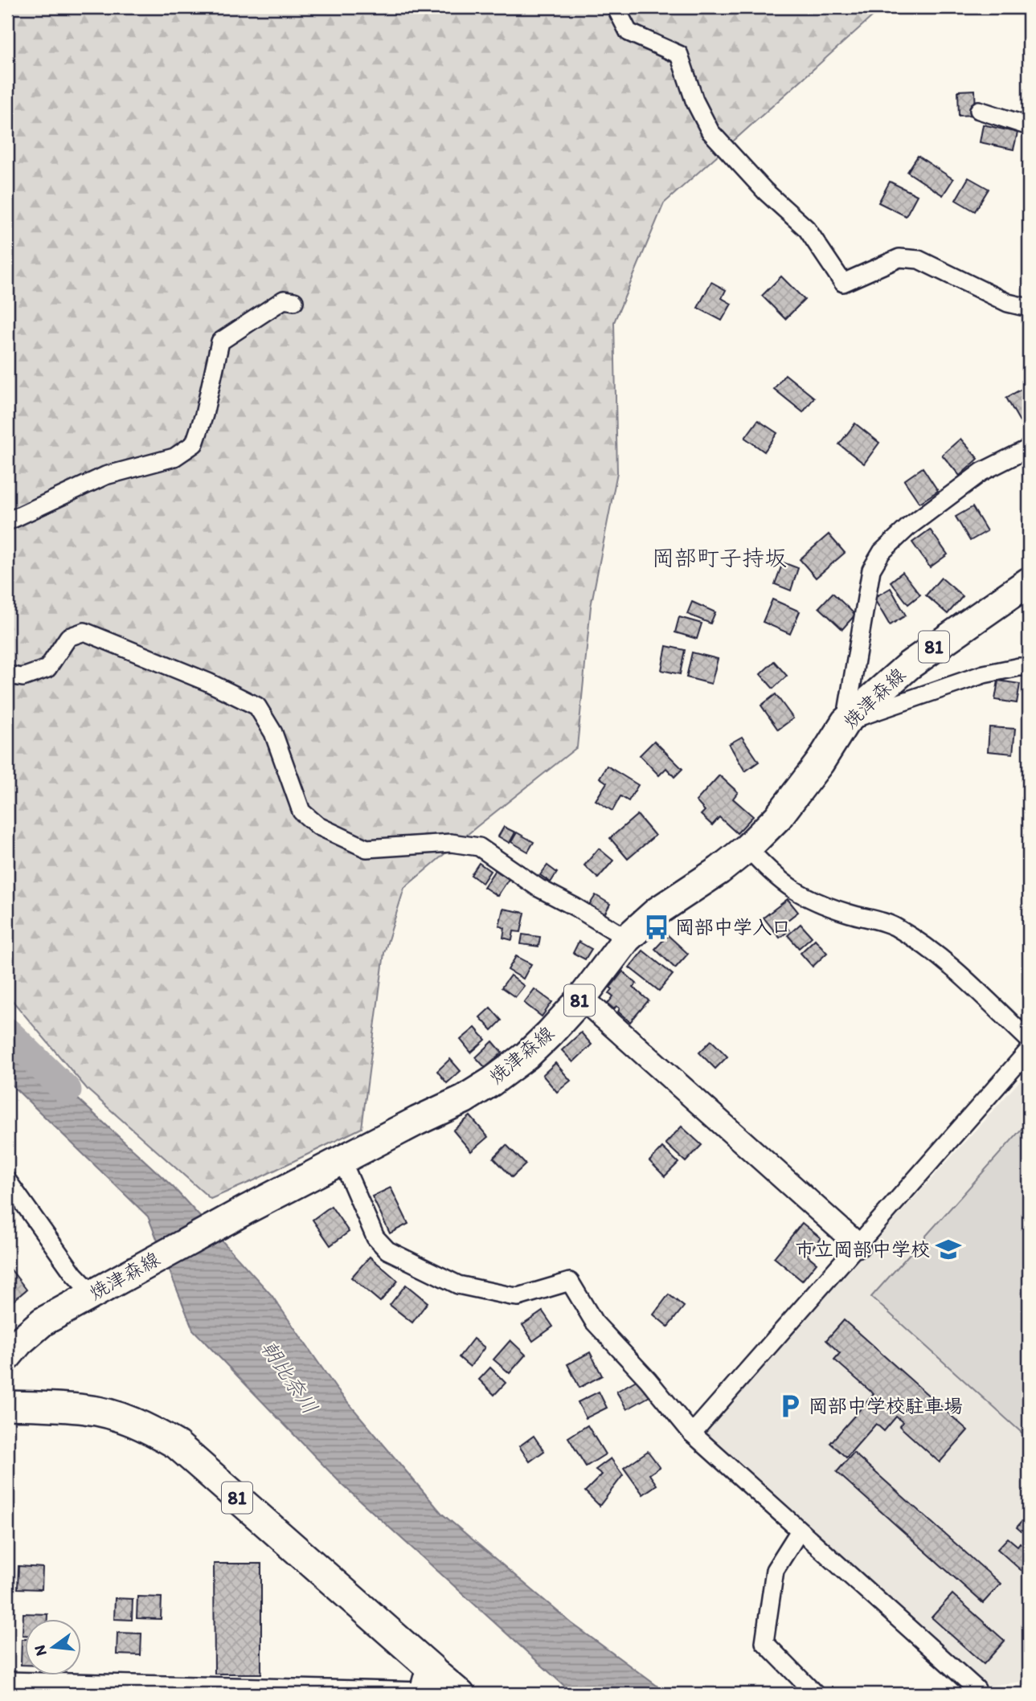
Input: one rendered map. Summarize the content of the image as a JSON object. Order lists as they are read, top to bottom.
{
  "streets": {
    "main road": ["81", "焼津森線"]
  },
  "districts": ["岡部町子持坂"],
  "water": ["朝比奈川"],
  "places": {
    "bus stop": ["岡部中学入口"],
    "school or university": ["市立岡部中学校"],
    "parking": ["岡部中学校駐車場"]
  },
  "north": "left"
}
